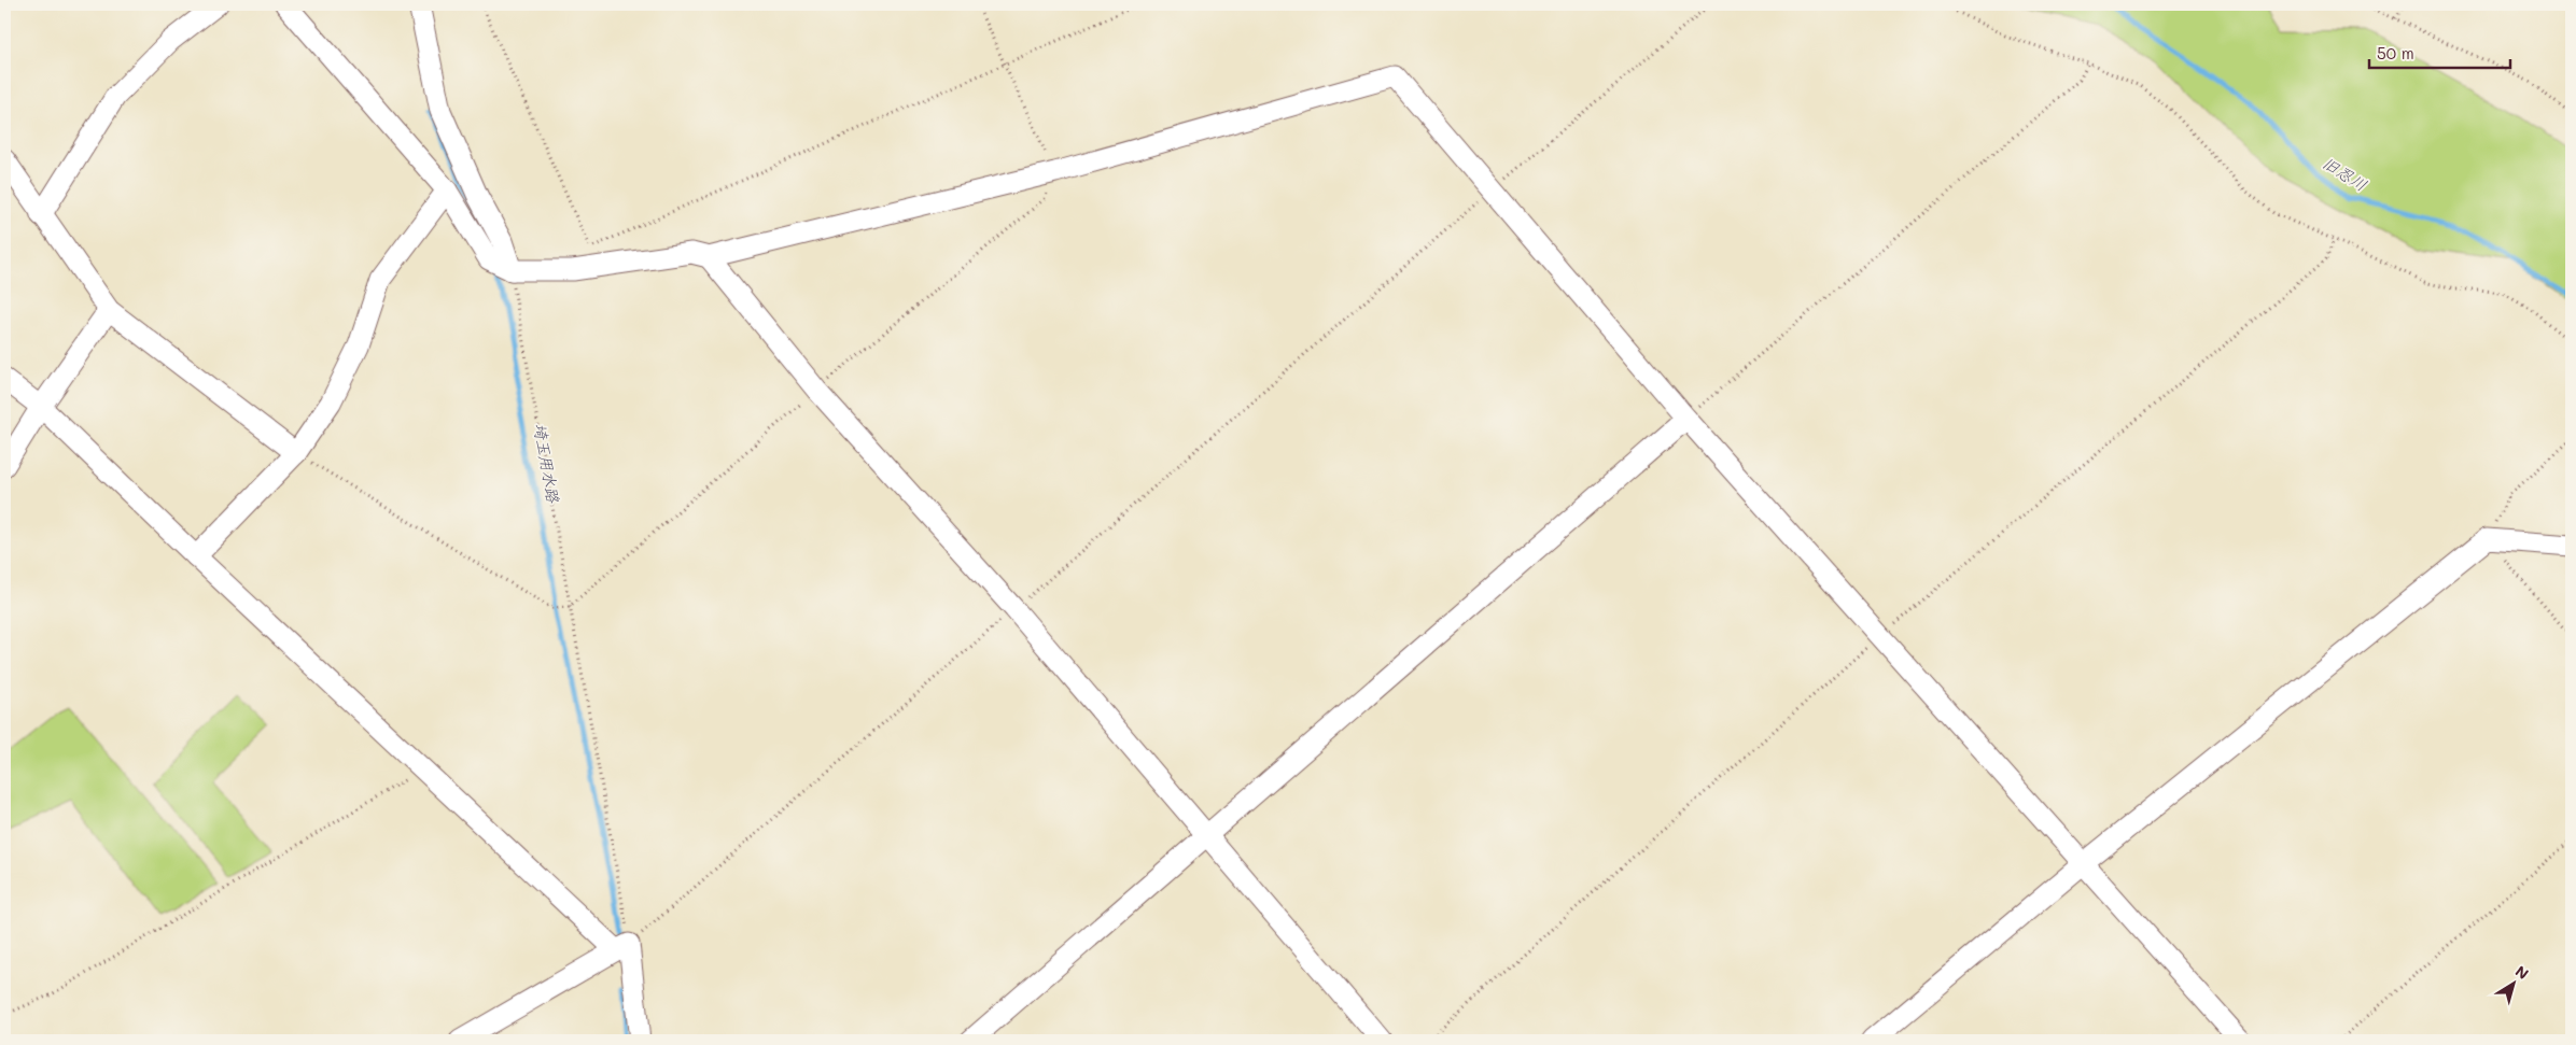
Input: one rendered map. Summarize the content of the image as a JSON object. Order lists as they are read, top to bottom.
{
  "water": ["旧忍川", "埼玉用水路"],
  "scale_bar": "50 m",
  "north": "top right"
}
